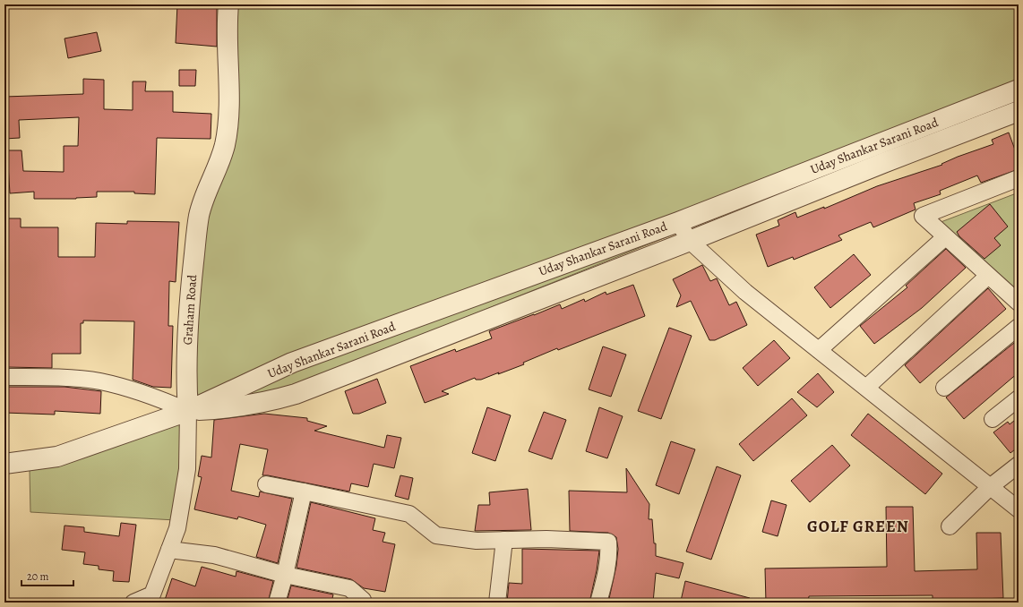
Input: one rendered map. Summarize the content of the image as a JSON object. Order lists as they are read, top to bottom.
{
  "streets": {
    "street": ["Uday Shankar Sarani Road", "Graham Road"]
  },
  "crossings": [
    ["Uday Shankar Sarani Road", "Graham Road"]
  ],
  "districts": ["GOLF GREEN"],
  "scale_bar": "20 m"
}
